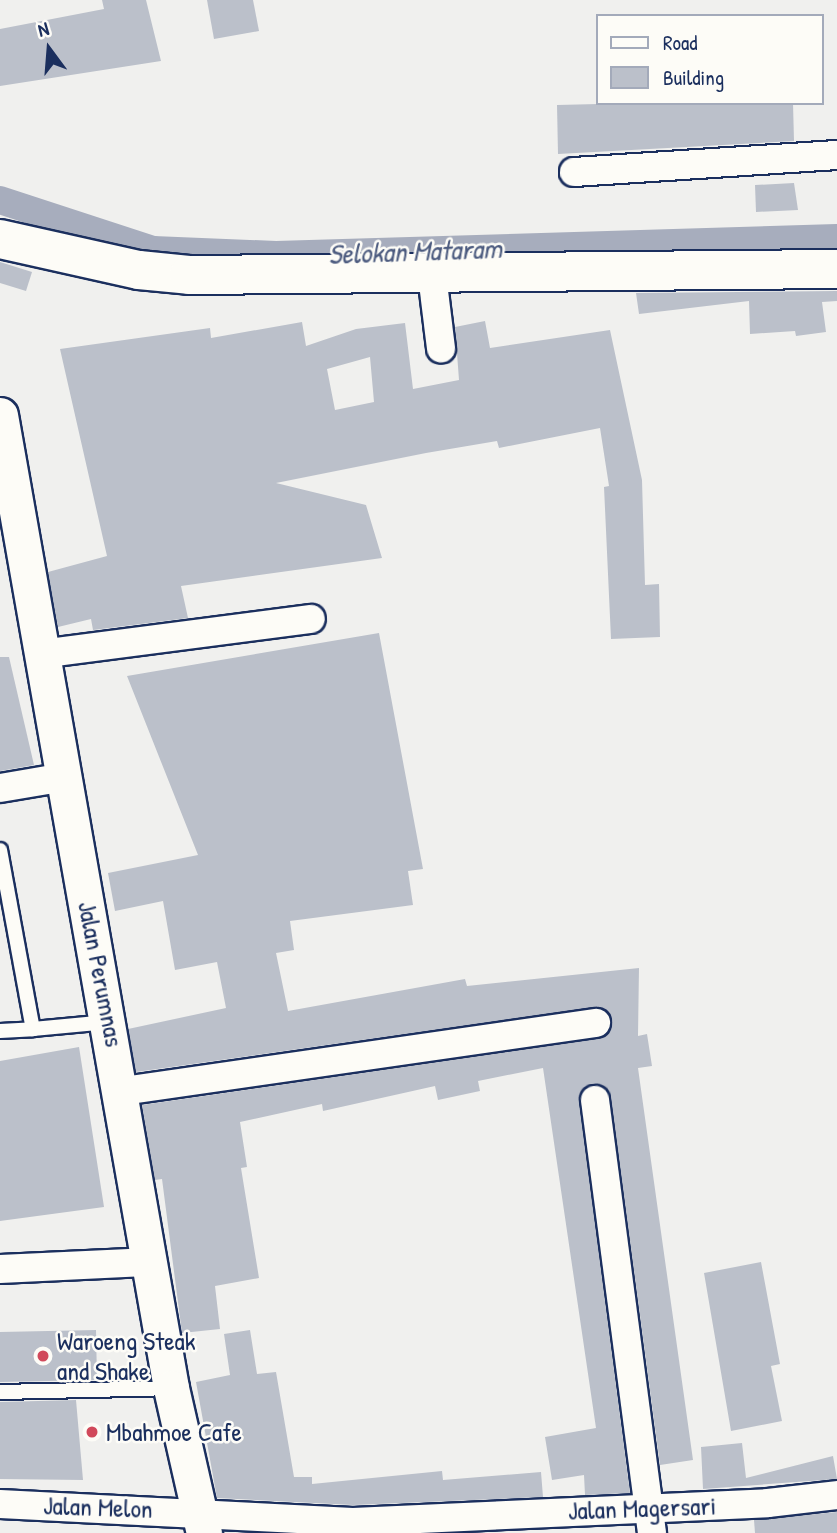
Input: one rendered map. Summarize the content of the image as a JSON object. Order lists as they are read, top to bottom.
{
  "streets": {
    "street": ["Jalan Perumnas", "Jalan Melon", "Jalan Magersari"]
  },
  "crossings": [
    ["Jalan Perumnas", "Jalan Melon"],
    ["Jalan Perumnas", "Jalan Magersari"],
    ["Jalan Melon", "Jalan Magersari"]
  ],
  "water": ["Selokan Mataram"],
  "places": ["Waroeng Steak and Shake", "Mbahmoe Cafe"],
  "legend": ["Road", "Building"],
  "north": "top"
}
